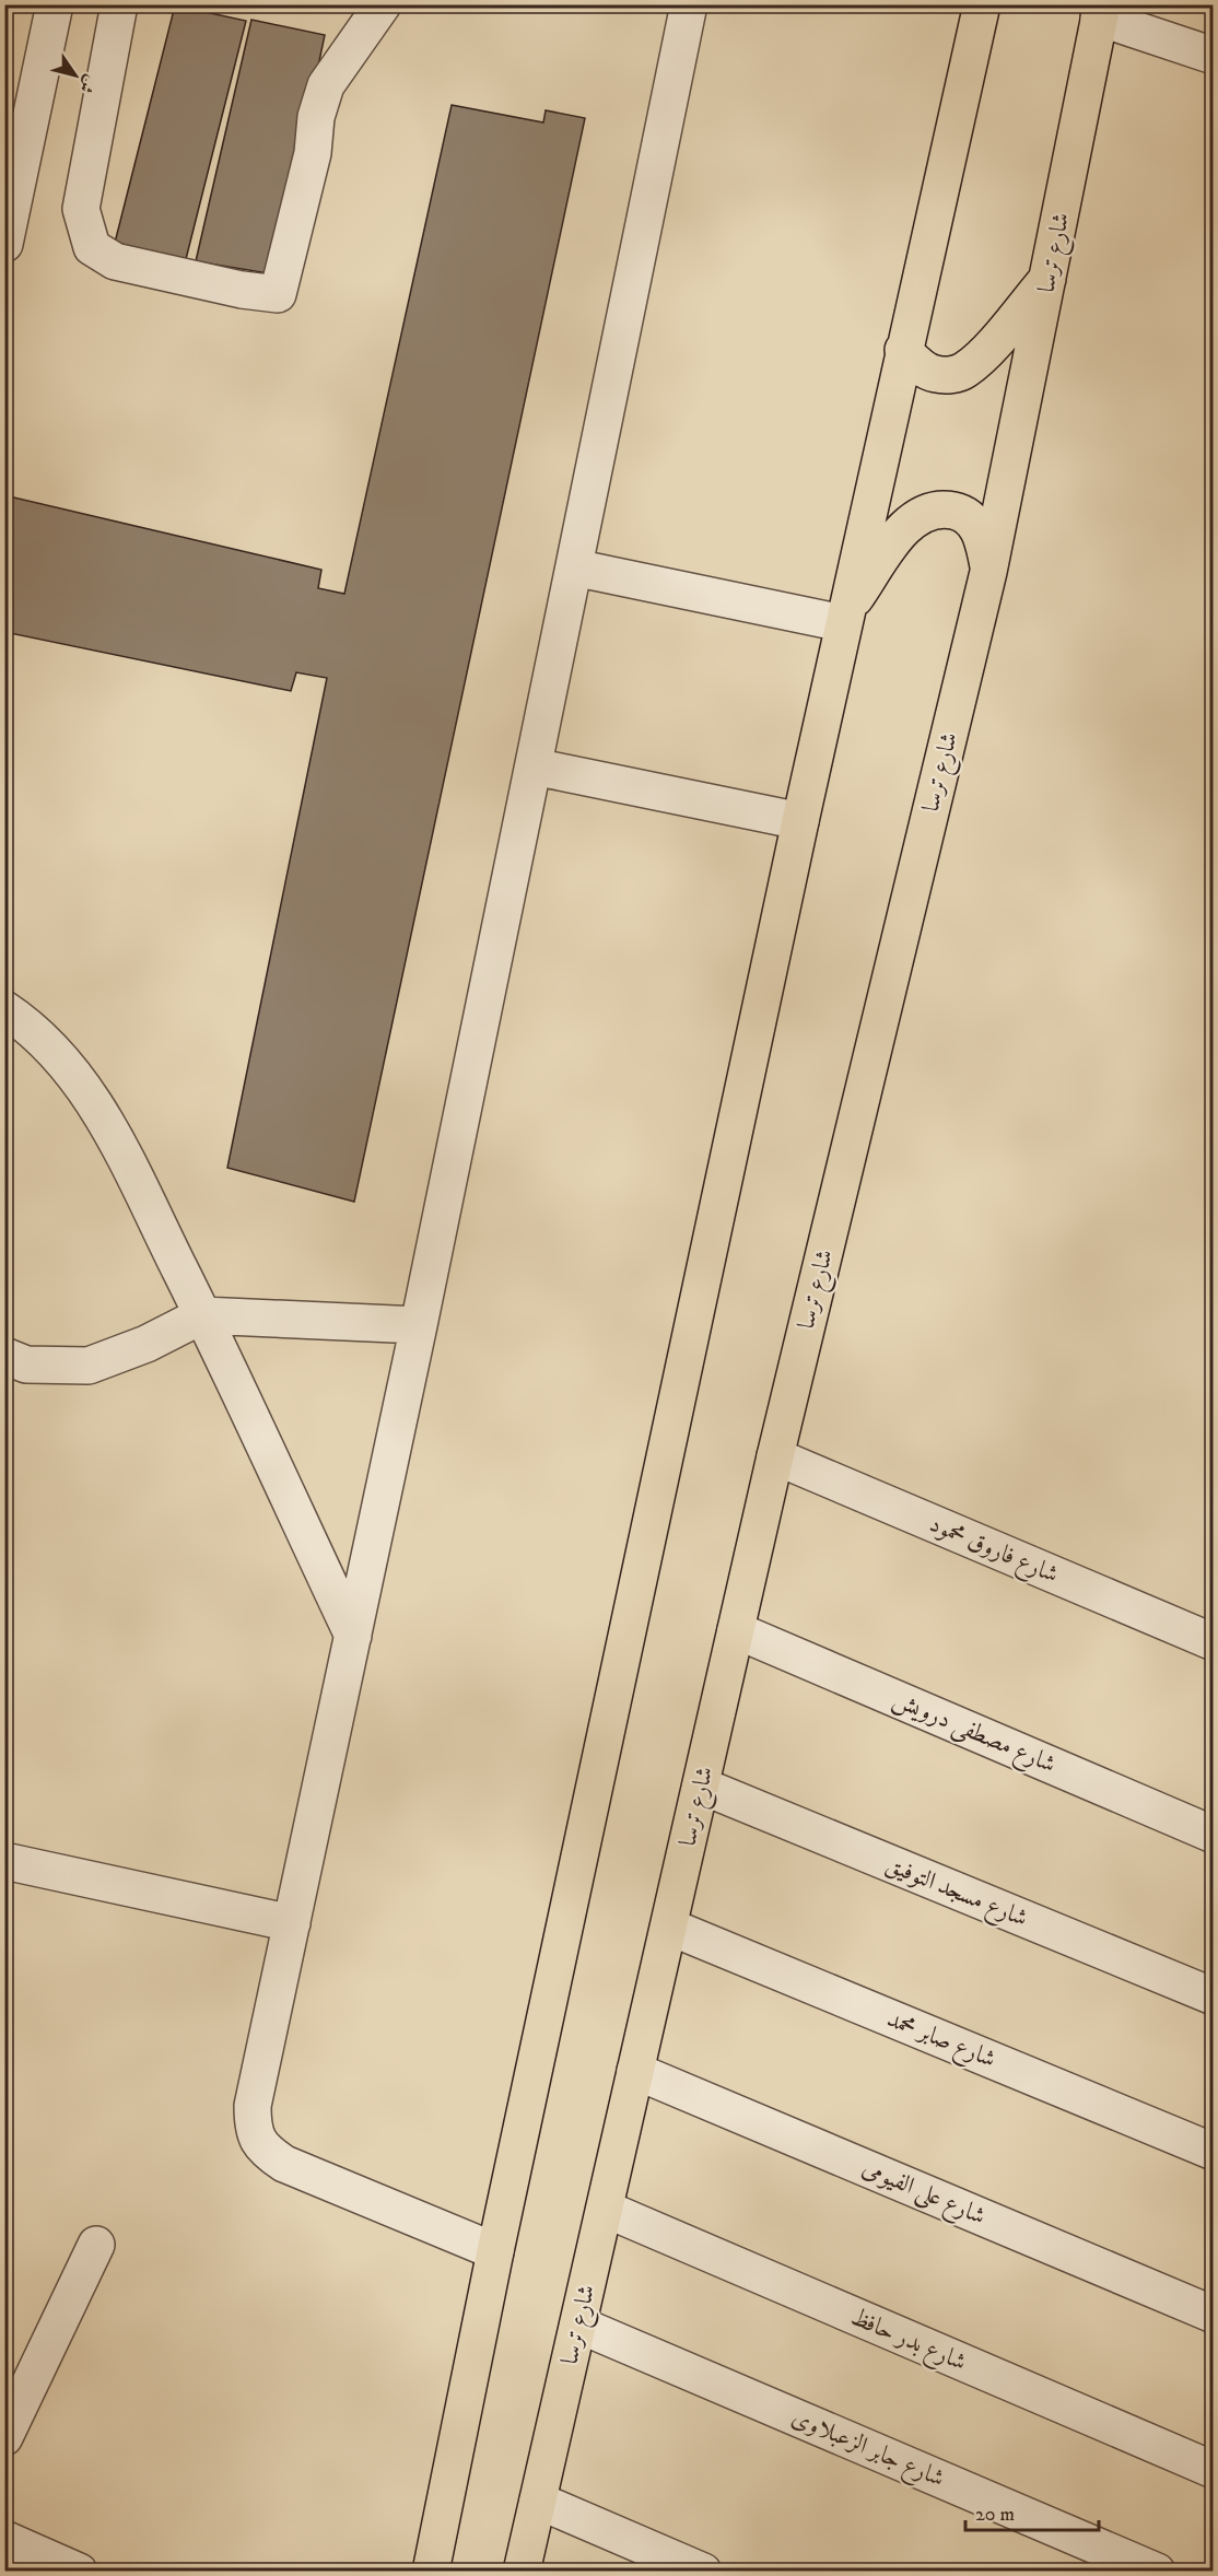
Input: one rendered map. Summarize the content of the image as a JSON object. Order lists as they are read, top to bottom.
{
  "streets": {
    "main road": ["شارع ترسا"],
    "street": [
      "شارع فاروق محمود",
      "شارع مصطفى درويش",
      "شارع مسجد التوفيق",
      "شارع صابر محمد",
      "شارع على الفيومى",
      "شارع بدر حافظ",
      "شارع جابر الزعبلاوى"
    ]
  },
  "crossings": [
    ["شارع ترسا", "شارع فاروق محمود"],
    ["شارع ترسا", "شارع مصطفى درويش"],
    ["شارع ترسا", "شارع مسجد التوفيق"],
    ["شارع ترسا", "شارع صابر محمد"],
    ["شارع ترسا", "شارع على الفيومى"],
    ["شارع ترسا", "شارع بدر حافظ"],
    ["شارع ترسا", "شارع جابر الزعبلاوى"]
  ],
  "scale_bar": "20 m",
  "north": "bottom right"
}
